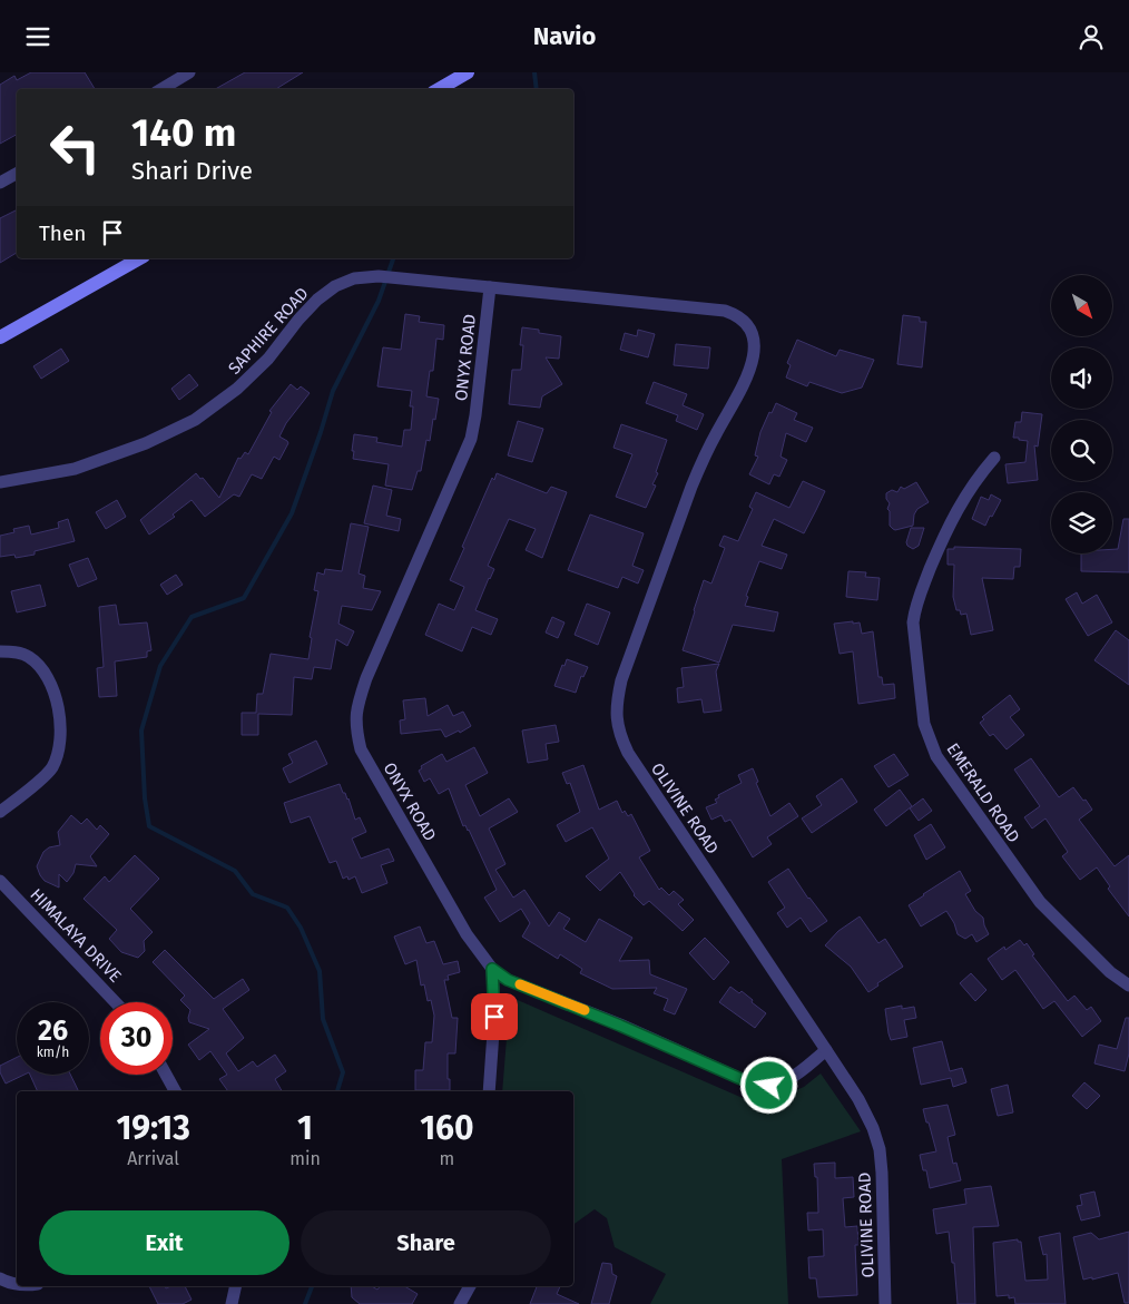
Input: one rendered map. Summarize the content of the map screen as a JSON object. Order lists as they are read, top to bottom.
{
  "streets": {
    "street": [
      "SAPHIRE ROAD",
      "ONYX ROAD",
      "EMERALD ROAD",
      "OLIVINE ROAD",
      "HIMALAYA DRIVE"
    ]
  },
  "crossings": [
    ["SAPHIRE ROAD", "ONYX ROAD"],
    ["SAPHIRE ROAD", "OLIVINE ROAD"],
    ["ONYX ROAD", "OLIVINE ROAD"]
  ],
  "north": "bottom right",
  "page": {
    "header": "Navio",
    "turn": ["140 m", "Shari Drive"],
    "then": "Then",
    "speed": "26 km/h",
    "limit": "30",
    "eta": [
      "19:13",
      "Arrival",
      "1",
      "min",
      "160",
      "m"
    ],
    "buttons": ["Exit", "Share"]
  }
}
